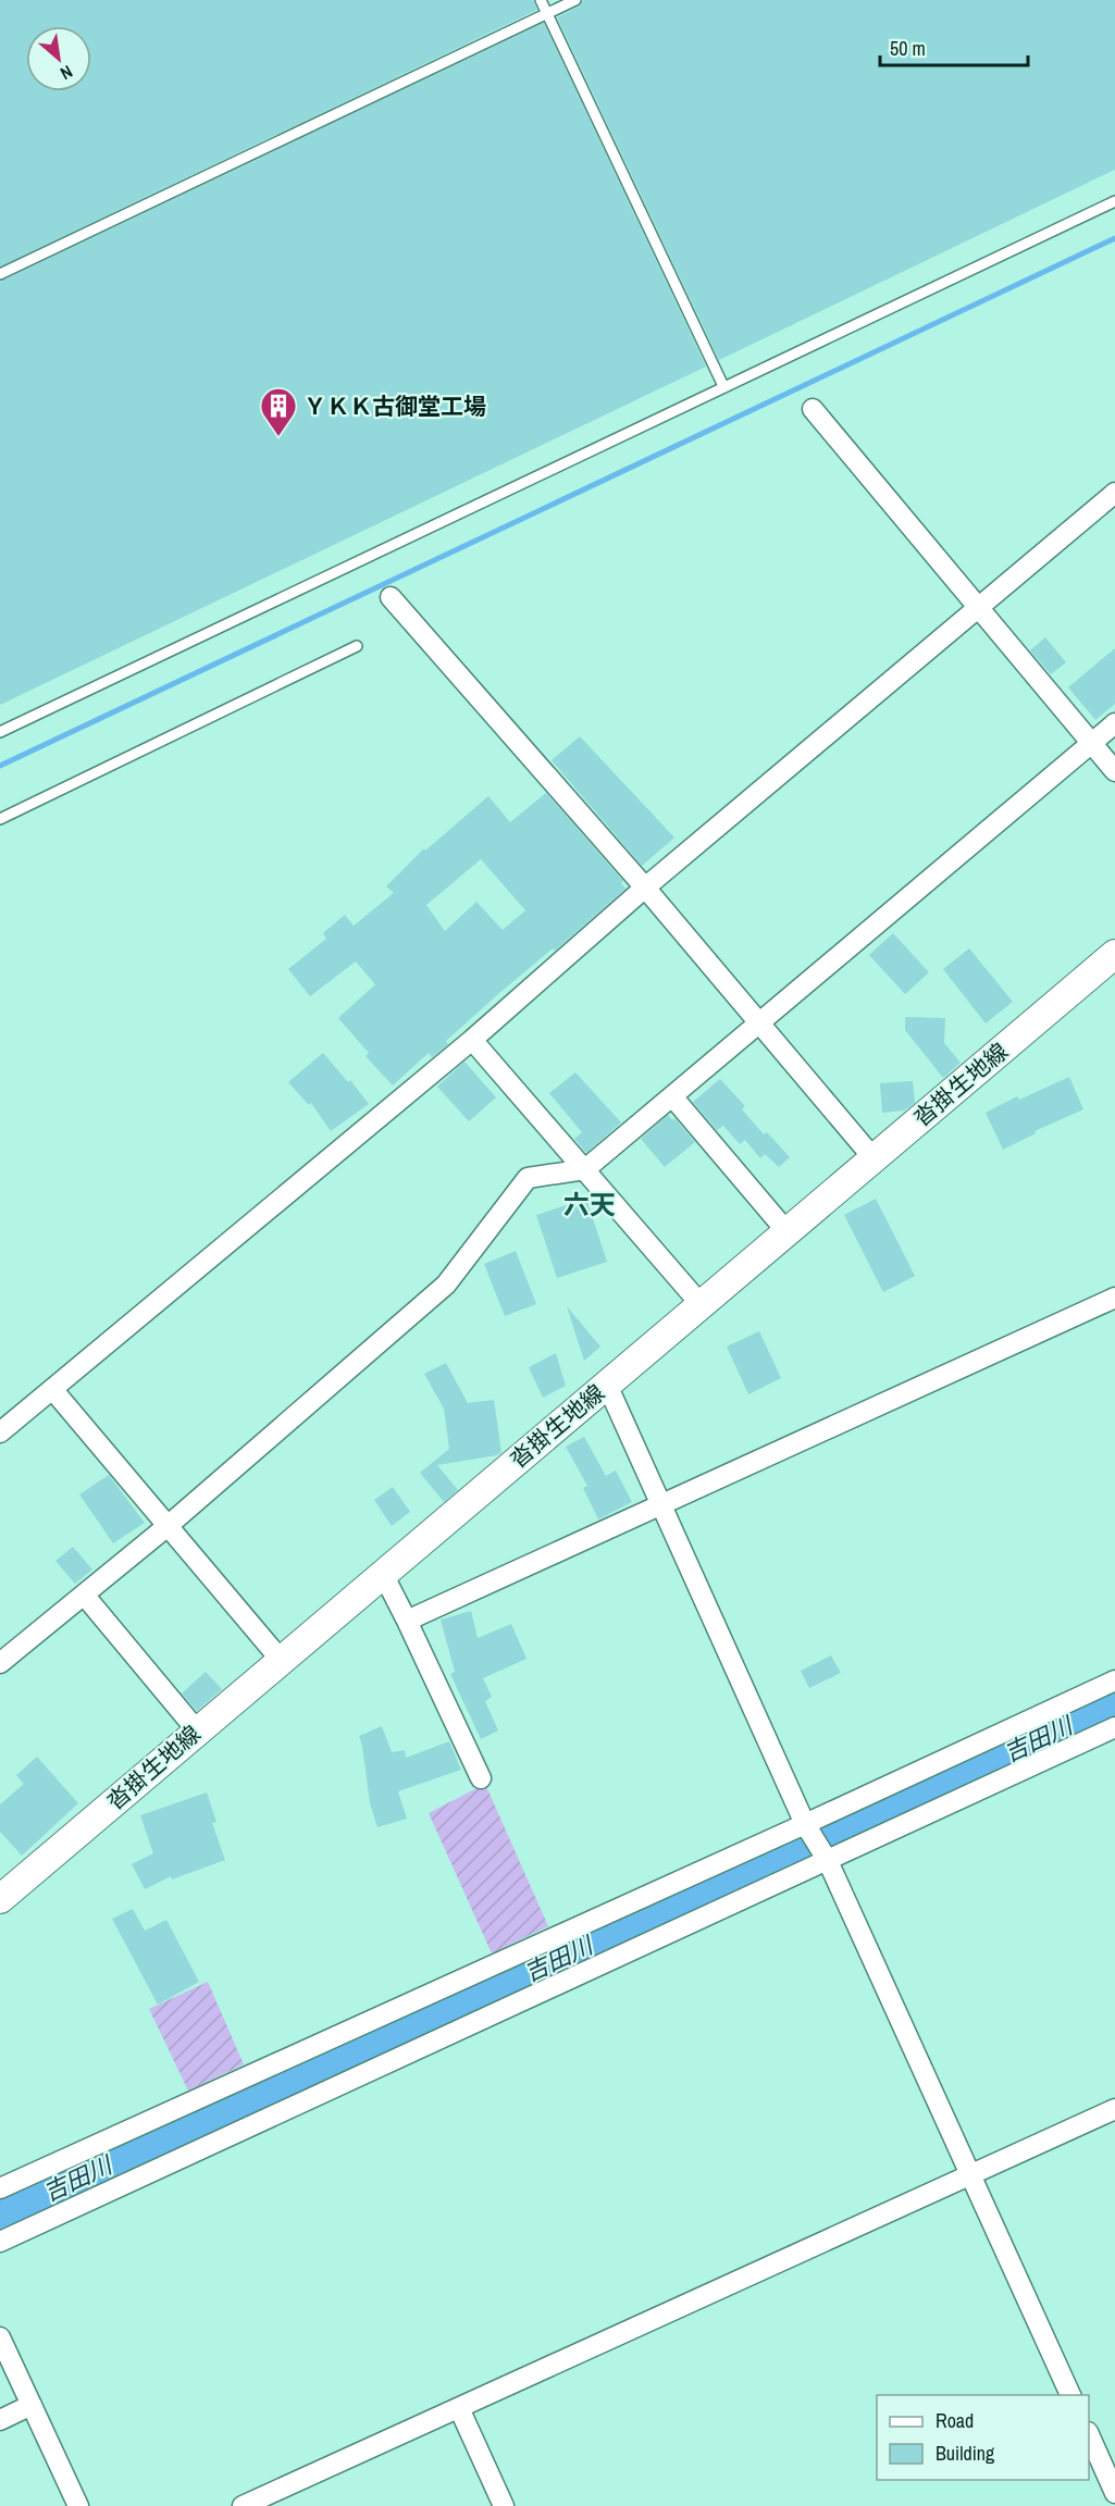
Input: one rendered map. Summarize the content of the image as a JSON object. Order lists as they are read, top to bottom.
{
  "streets": {
    "main road": ["沓掛生地線"]
  },
  "districts": ["六天"],
  "water": ["吉田川"],
  "places": {
    "building": ["ＹＫＫ古御堂工場"]
  },
  "legend": ["Road", "Building"],
  "scale_bar": "50 m",
  "north": "bottom right"
}
